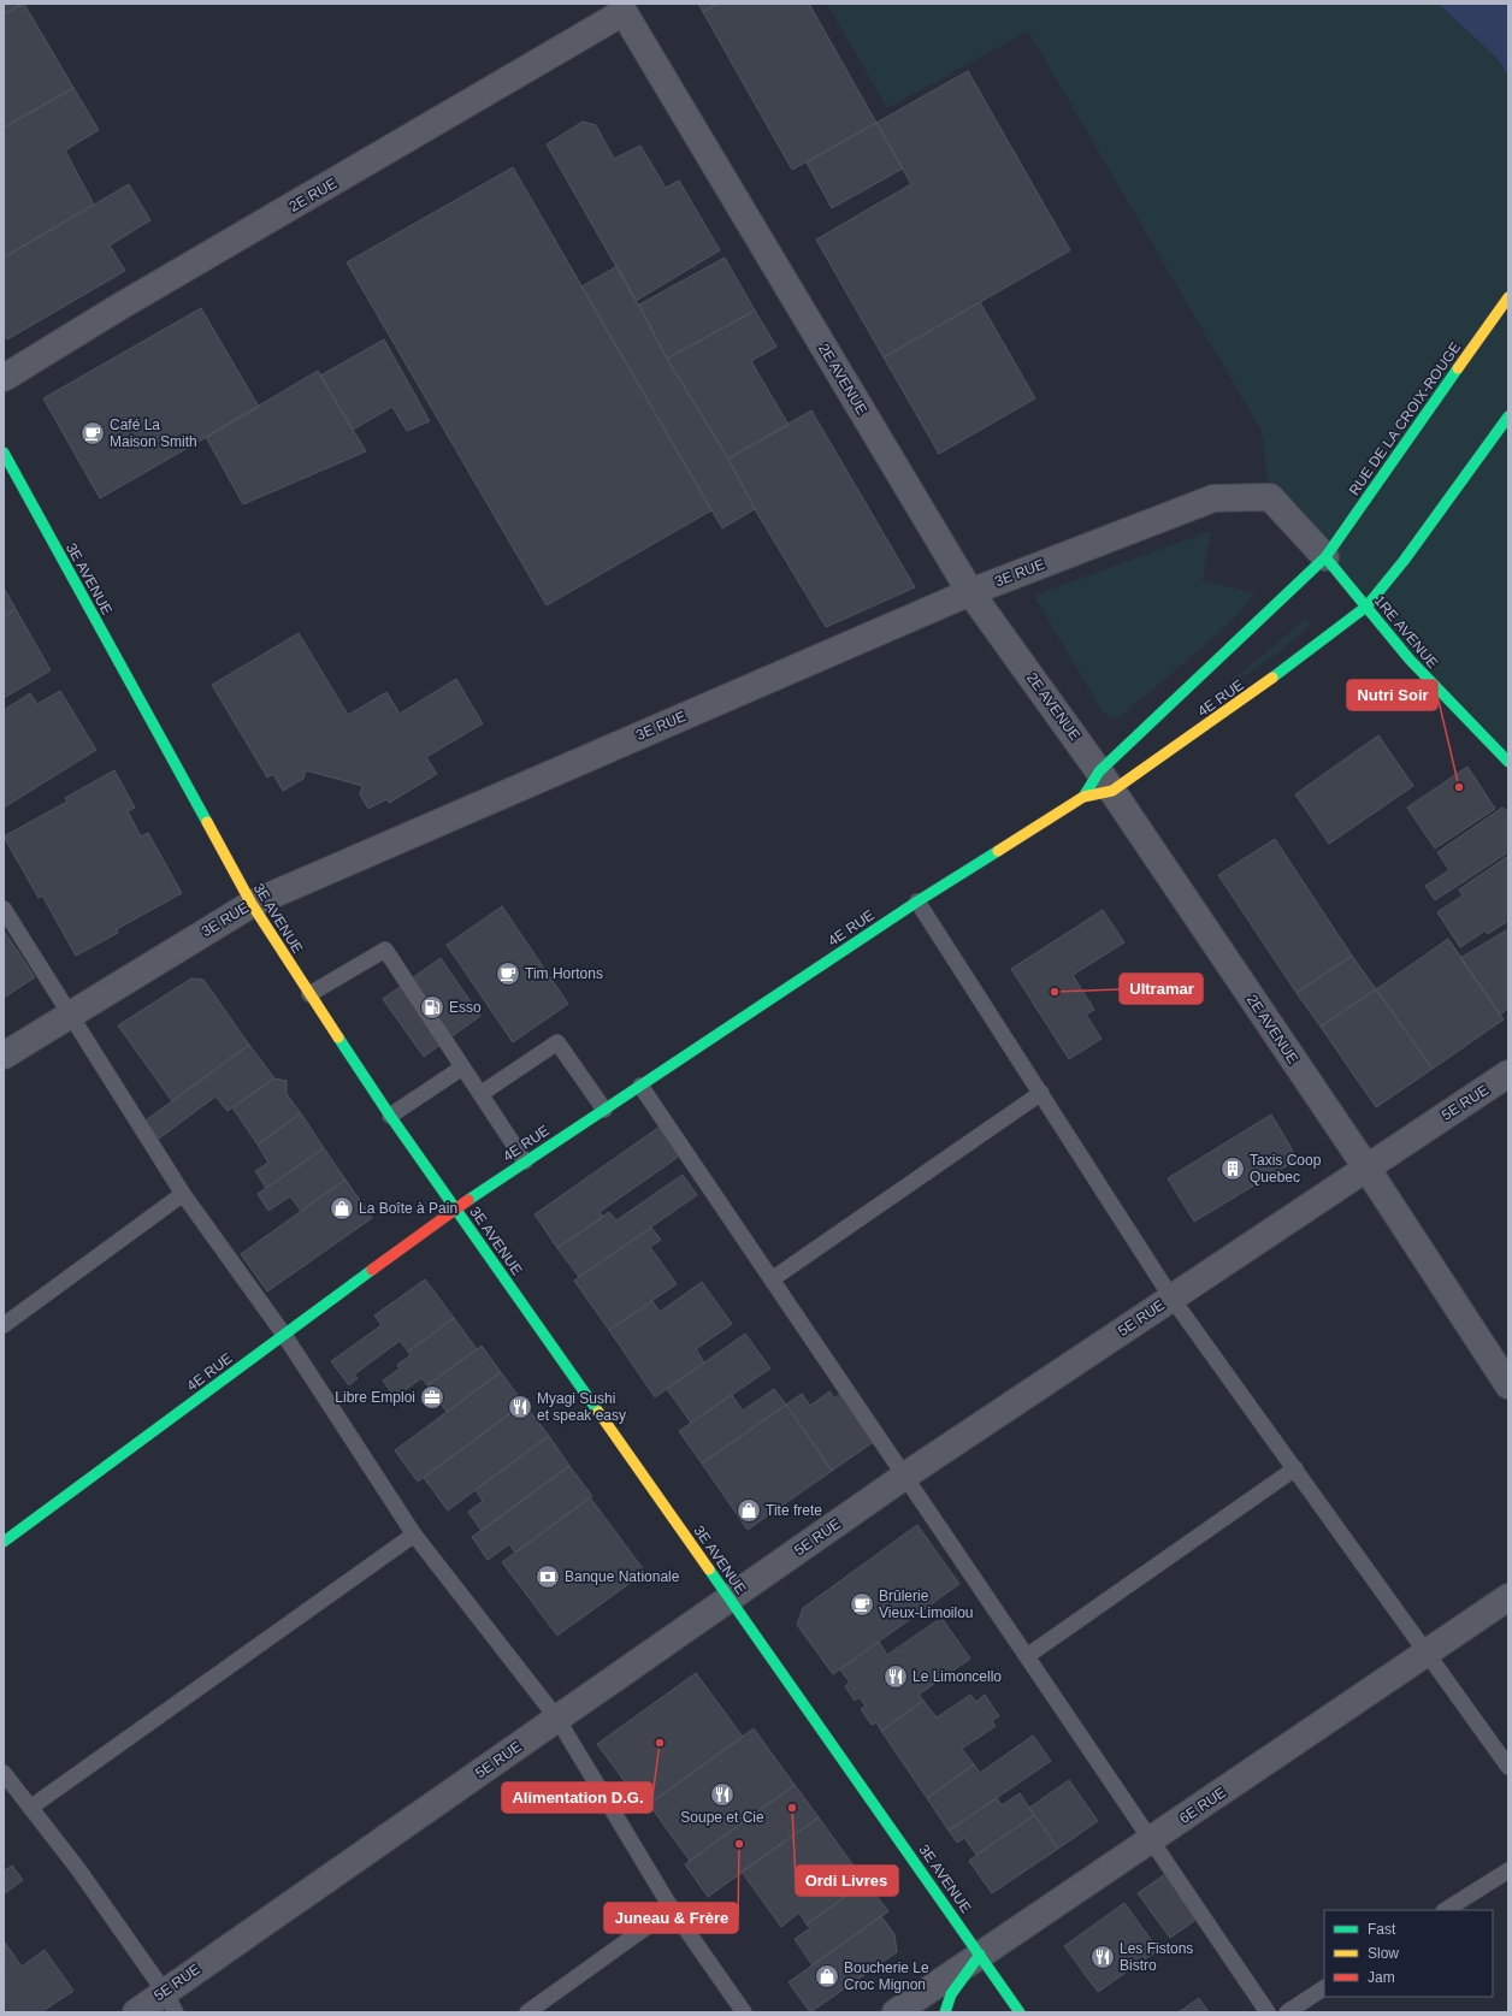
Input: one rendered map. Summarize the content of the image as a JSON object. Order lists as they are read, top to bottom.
{
  "streets": {
    "main road": [
      "RUE DE LA CROIX-ROUGE",
      "3E AVENUE",
      "1RE AVENUE",
      "4E RUE"
    ],
    "street": [
      "2E RUE",
      "2E AVENUE",
      "3E RUE",
      "5E RUE",
      "6E RUE"
    ]
  },
  "crossings": [
    ["2E RUE", "2E AVENUE"],
    ["2E AVENUE", "3E RUE"],
    ["2E AVENUE", "4E RUE"],
    ["2E AVENUE", "5E RUE"],
    ["RUE DE LA CROIX-ROUGE", "3E RUE"],
    ["RUE DE LA CROIX-ROUGE", "1RE AVENUE"],
    ["RUE DE LA CROIX-ROUGE", "4E RUE"],
    ["3E RUE", "3E AVENUE"],
    ["3E RUE", "1RE AVENUE"],
    ["3E RUE", "4E RUE"],
    ["3E AVENUE", "4E RUE"],
    ["3E AVENUE", "5E RUE"],
    ["3E AVENUE", "6E RUE"],
    ["1RE AVENUE", "4E RUE"]
  ],
  "places": {
    "cafe": ["Café La Maison Smith", "Tim Hortons", "Brûlerie Vieux-Limoilou"],
    "other": [
      "Nutri Soir",
      "Ultramar",
      "Alimentation D.G.",
      "Ordi Livres",
      "Juneau & Frère"
    ],
    "fuel station": ["Esso"],
    "building": ["Taxis Coop Quebec"],
    "shop": ["La Boîte à Pain", "Tite frete", "Boucherie Le Croc Mignon"],
    "office": ["Libre Emploi"],
    "restaurant": [
      "Myagi Sushi et speak easy",
      "Le Limoncello",
      "Soupe et Cie",
      "Les Fistons Bistro"
    ],
    "bank": ["Banque Nationale"]
  },
  "legend": ["Fast", "Slow", "Jam"]
}
